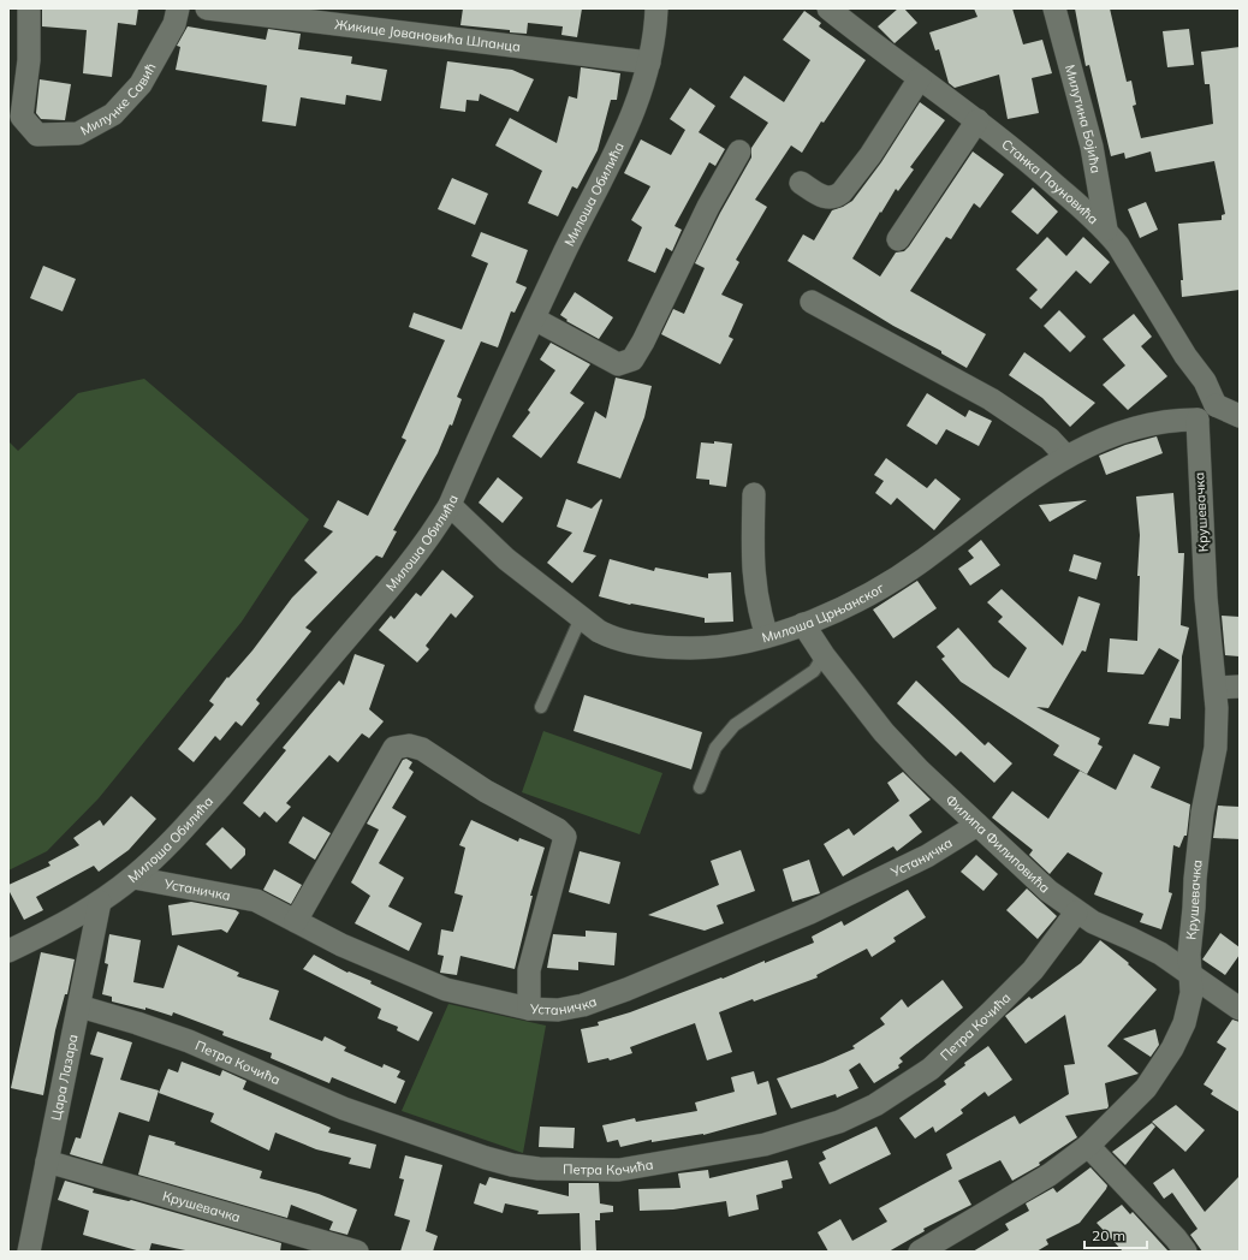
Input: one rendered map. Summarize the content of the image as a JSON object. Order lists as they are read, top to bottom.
{
  "streets": {
    "street": [
      "Жикице Јовановића Шпанца",
      "Милунке Савић",
      "Милутина Бојића",
      "Станка Пауновића",
      "Милоша Обилића",
      "Крушевачка",
      "Милоша Црњанског",
      "Филипа Филиповића",
      "Устаничка",
      "Петра Кочића",
      "Цара Лазара"
    ]
  },
  "crossings": [
    ["Жикице Јовановића Шпанца", "Милоша Обилића"],
    ["Милутина Бојића", "Станка Пауновића"],
    ["Милоша Обилића", "Милоша Црњанског"],
    ["Милоша Обилића", "Устаничка"],
    ["Милоша Обилића", "Цара Лазара"],
    ["Крушевачка", "Милоша Црњанског"],
    ["Крушевачка", "Филипа Филиповића"],
    ["Крушевачка", "Цара Лазара"],
    ["Милоша Црњанског", "Филипа Филиповића"],
    ["Филипа Филиповића", "Устаничка"],
    ["Филипа Филиповића", "Петра Кочића"],
    ["Петра Кочића", "Цара Лазара"]
  ],
  "scale_bar": "20 m"
}
